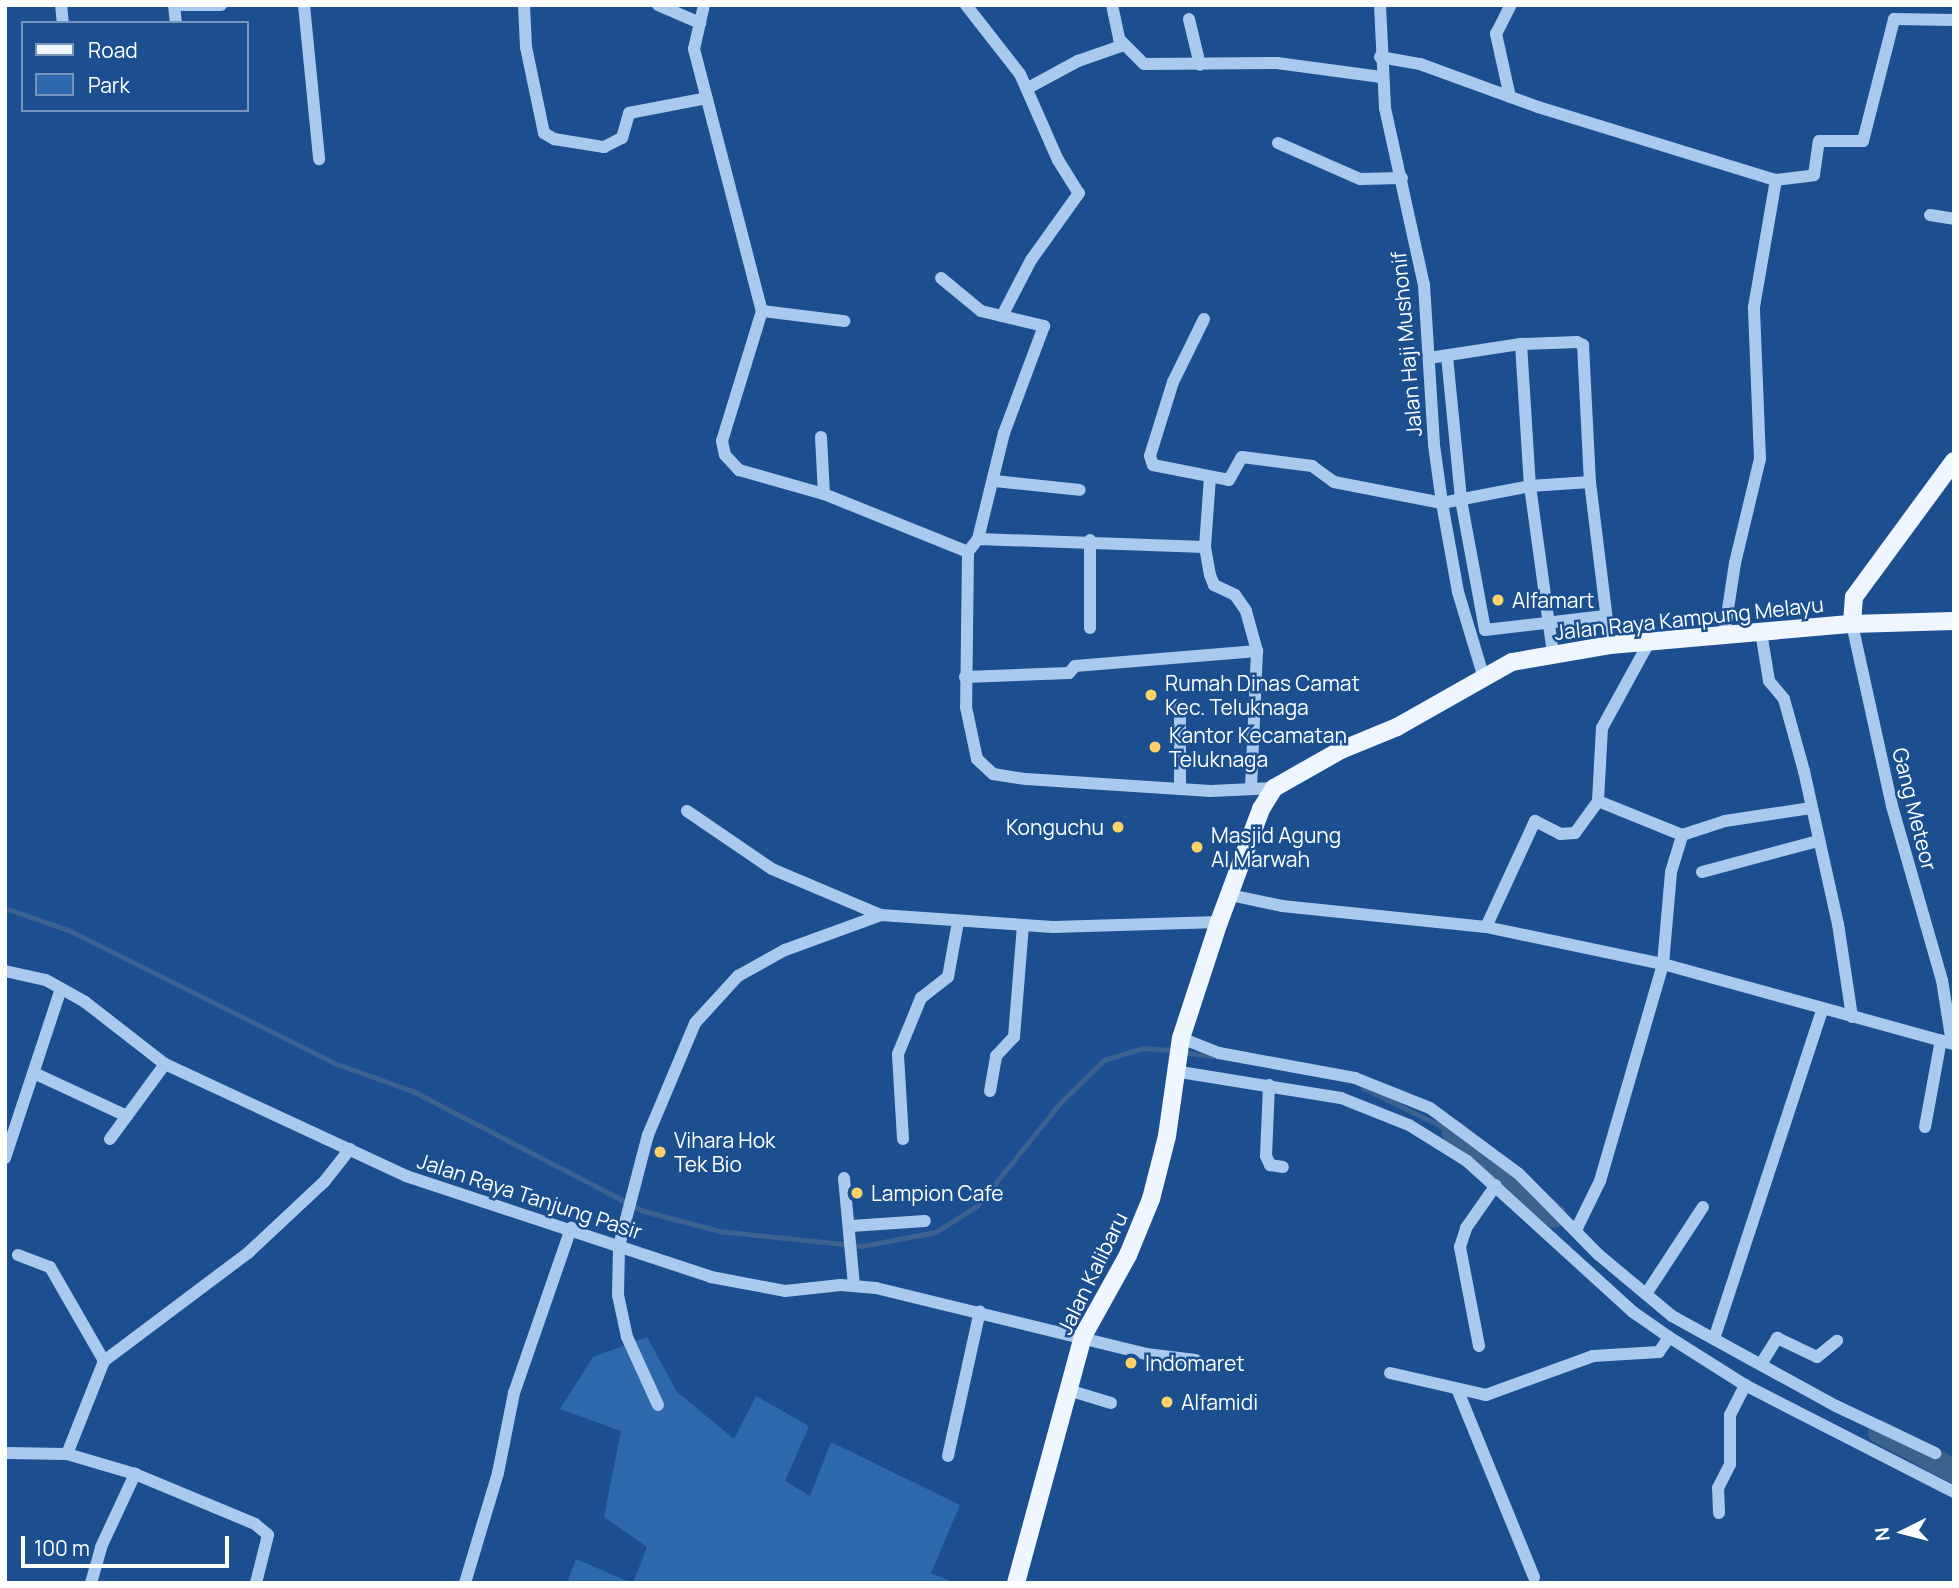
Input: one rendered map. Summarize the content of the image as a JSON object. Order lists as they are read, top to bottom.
{
  "streets": {
    "main road": ["Jalan Raya Kampung Melayu", "Jalan Kalibaru"],
    "street": ["Jalan Haji Mushonif", "Gang Meteor", "Jalan Raya Tanjung Pasir"]
  },
  "crossings": [
    ["Jalan Haji Mushonif", "Jalan Raya Kampung Melayu"],
    ["Jalan Raya Kampung Melayu", "Gang Meteor"],
    ["Jalan Raya Tanjung Pasir", "Jalan Kalibaru"]
  ],
  "places": [
    "Alfamart",
    "Rumah Dinas Camat Kec. Teluknaga",
    "Kantor Kecamatan Teluknaga",
    "Konguchu",
    "Masjid Agung Al Marwah",
    "Vihara Hok Tek Bio",
    "Lampion Cafe",
    "Indomaret",
    "Alfamidi"
  ],
  "legend": ["Road", "Park"],
  "scale_bar": "100 m",
  "north": "left"
}
